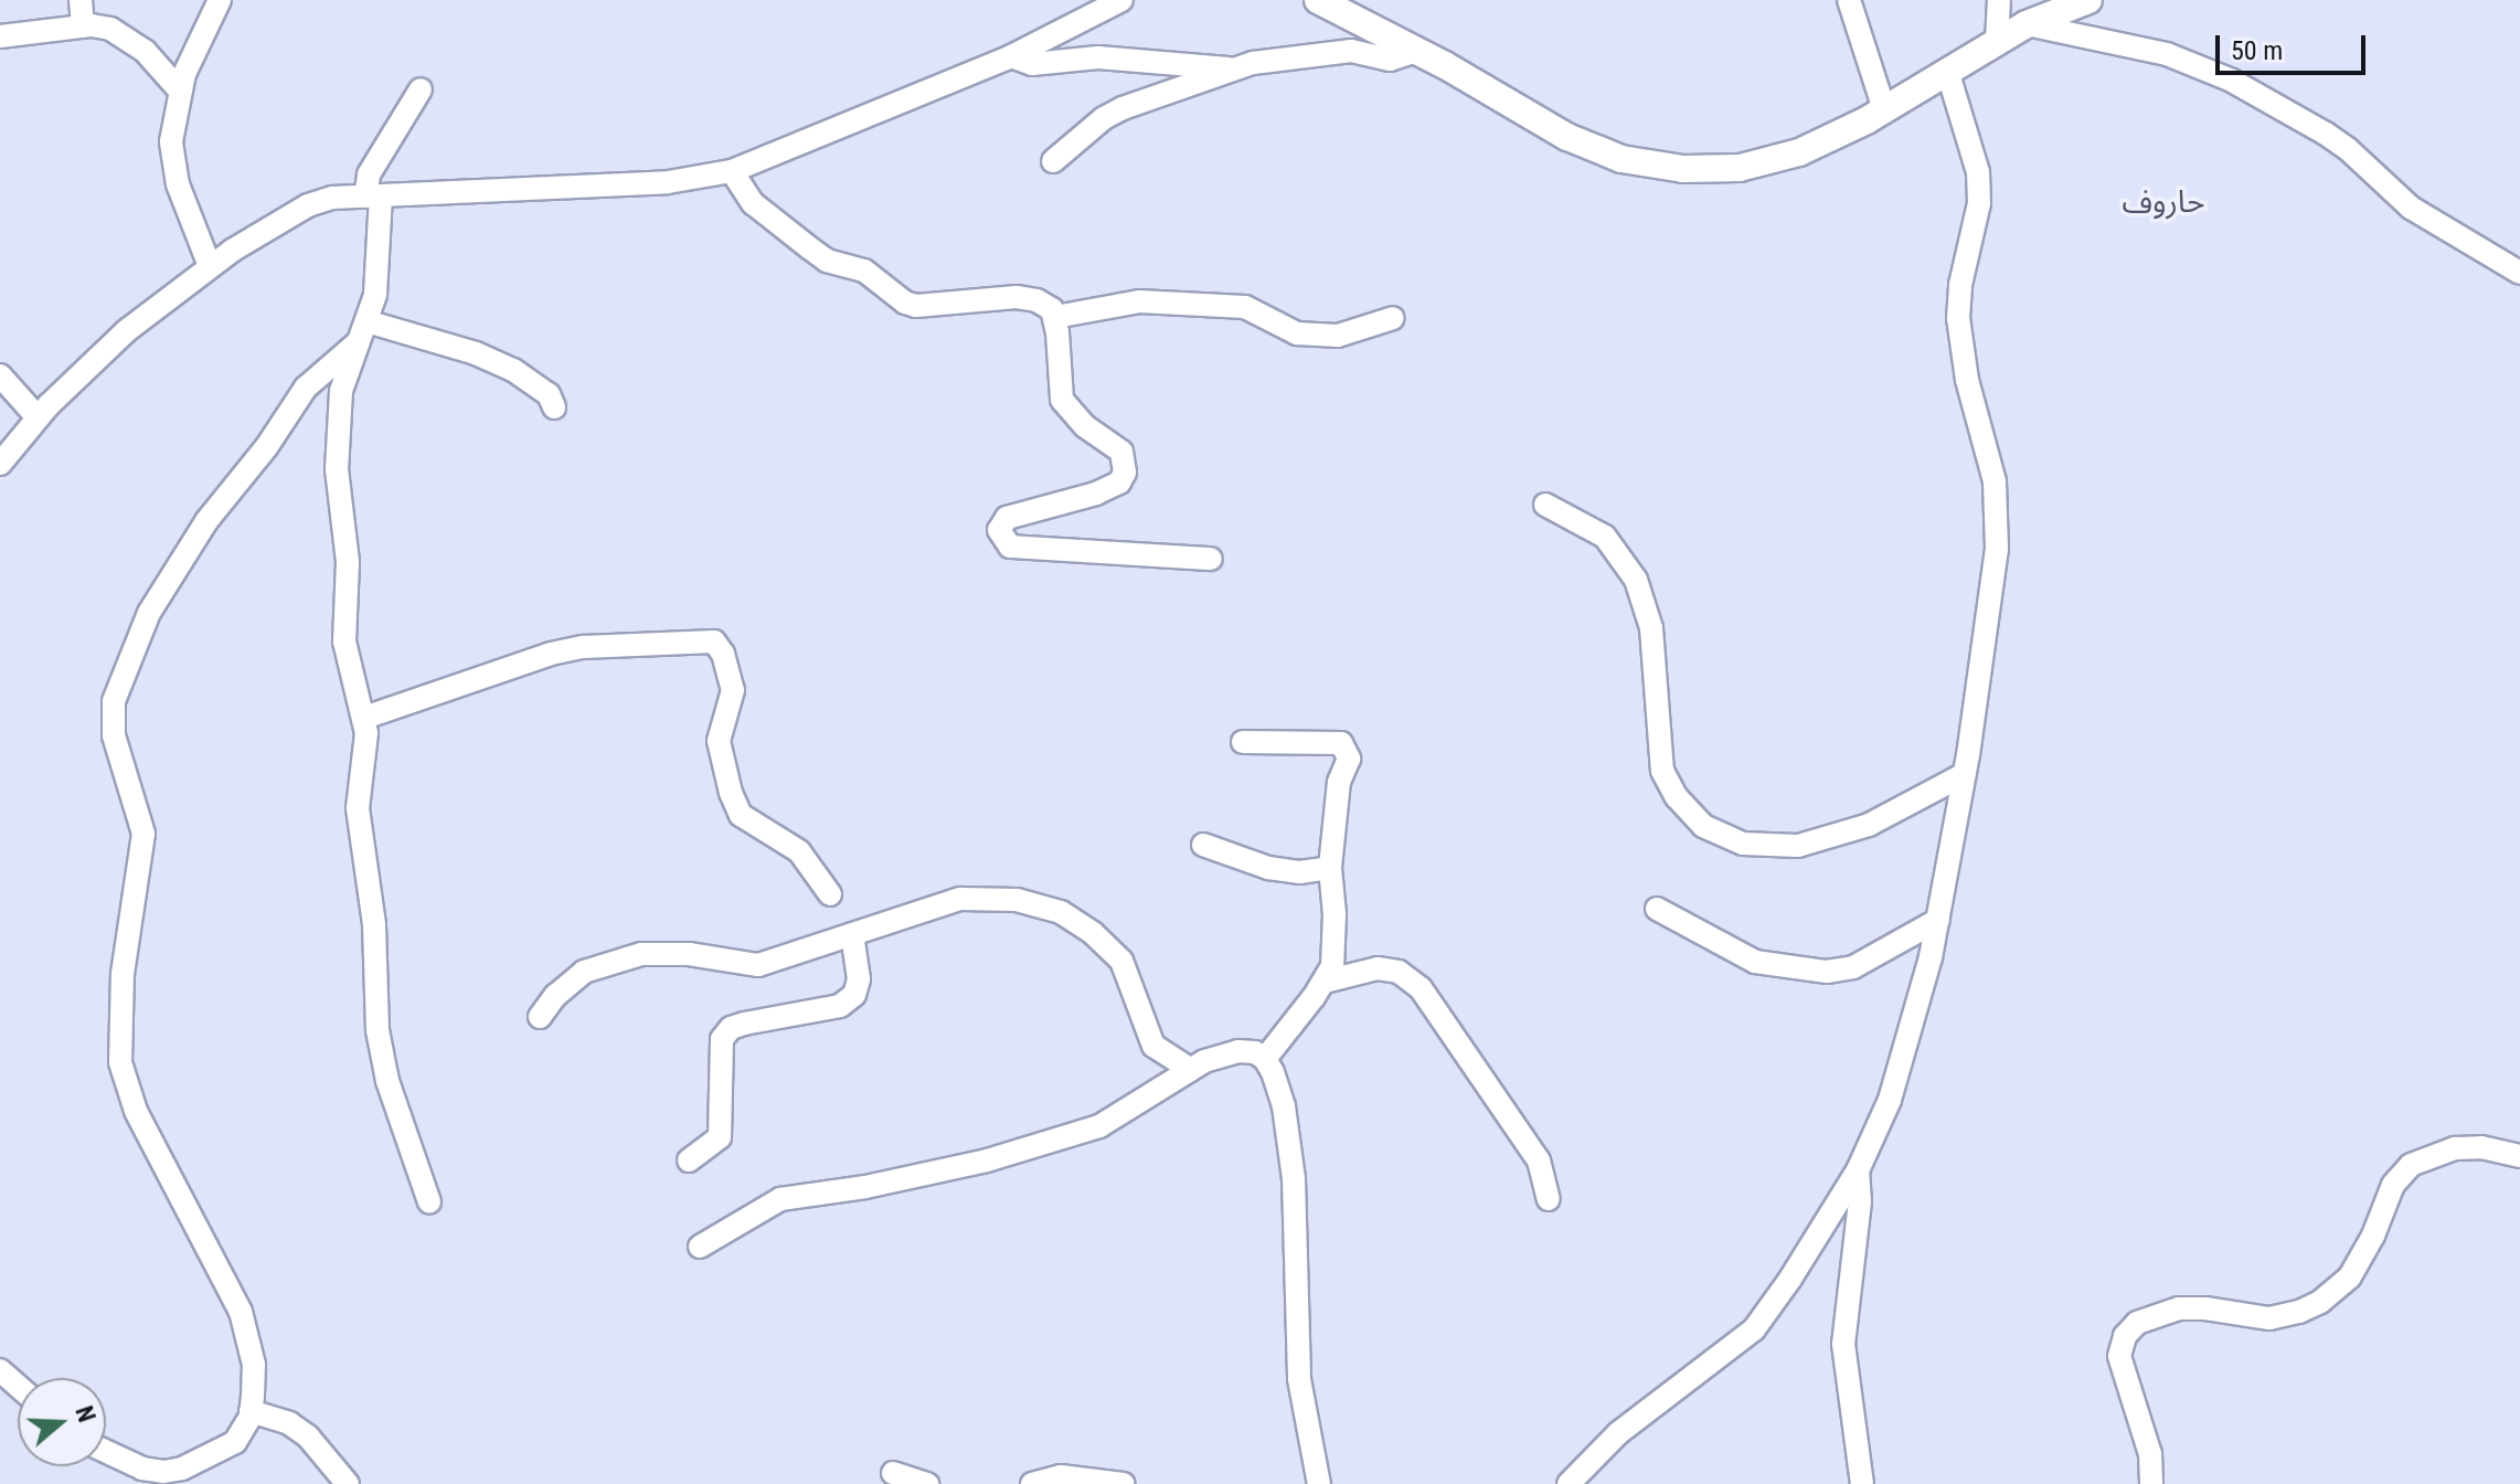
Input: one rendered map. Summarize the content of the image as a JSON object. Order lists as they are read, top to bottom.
{
  "districts": ["حاروف"],
  "scale_bar": "50 m",
  "north": "right"
}
